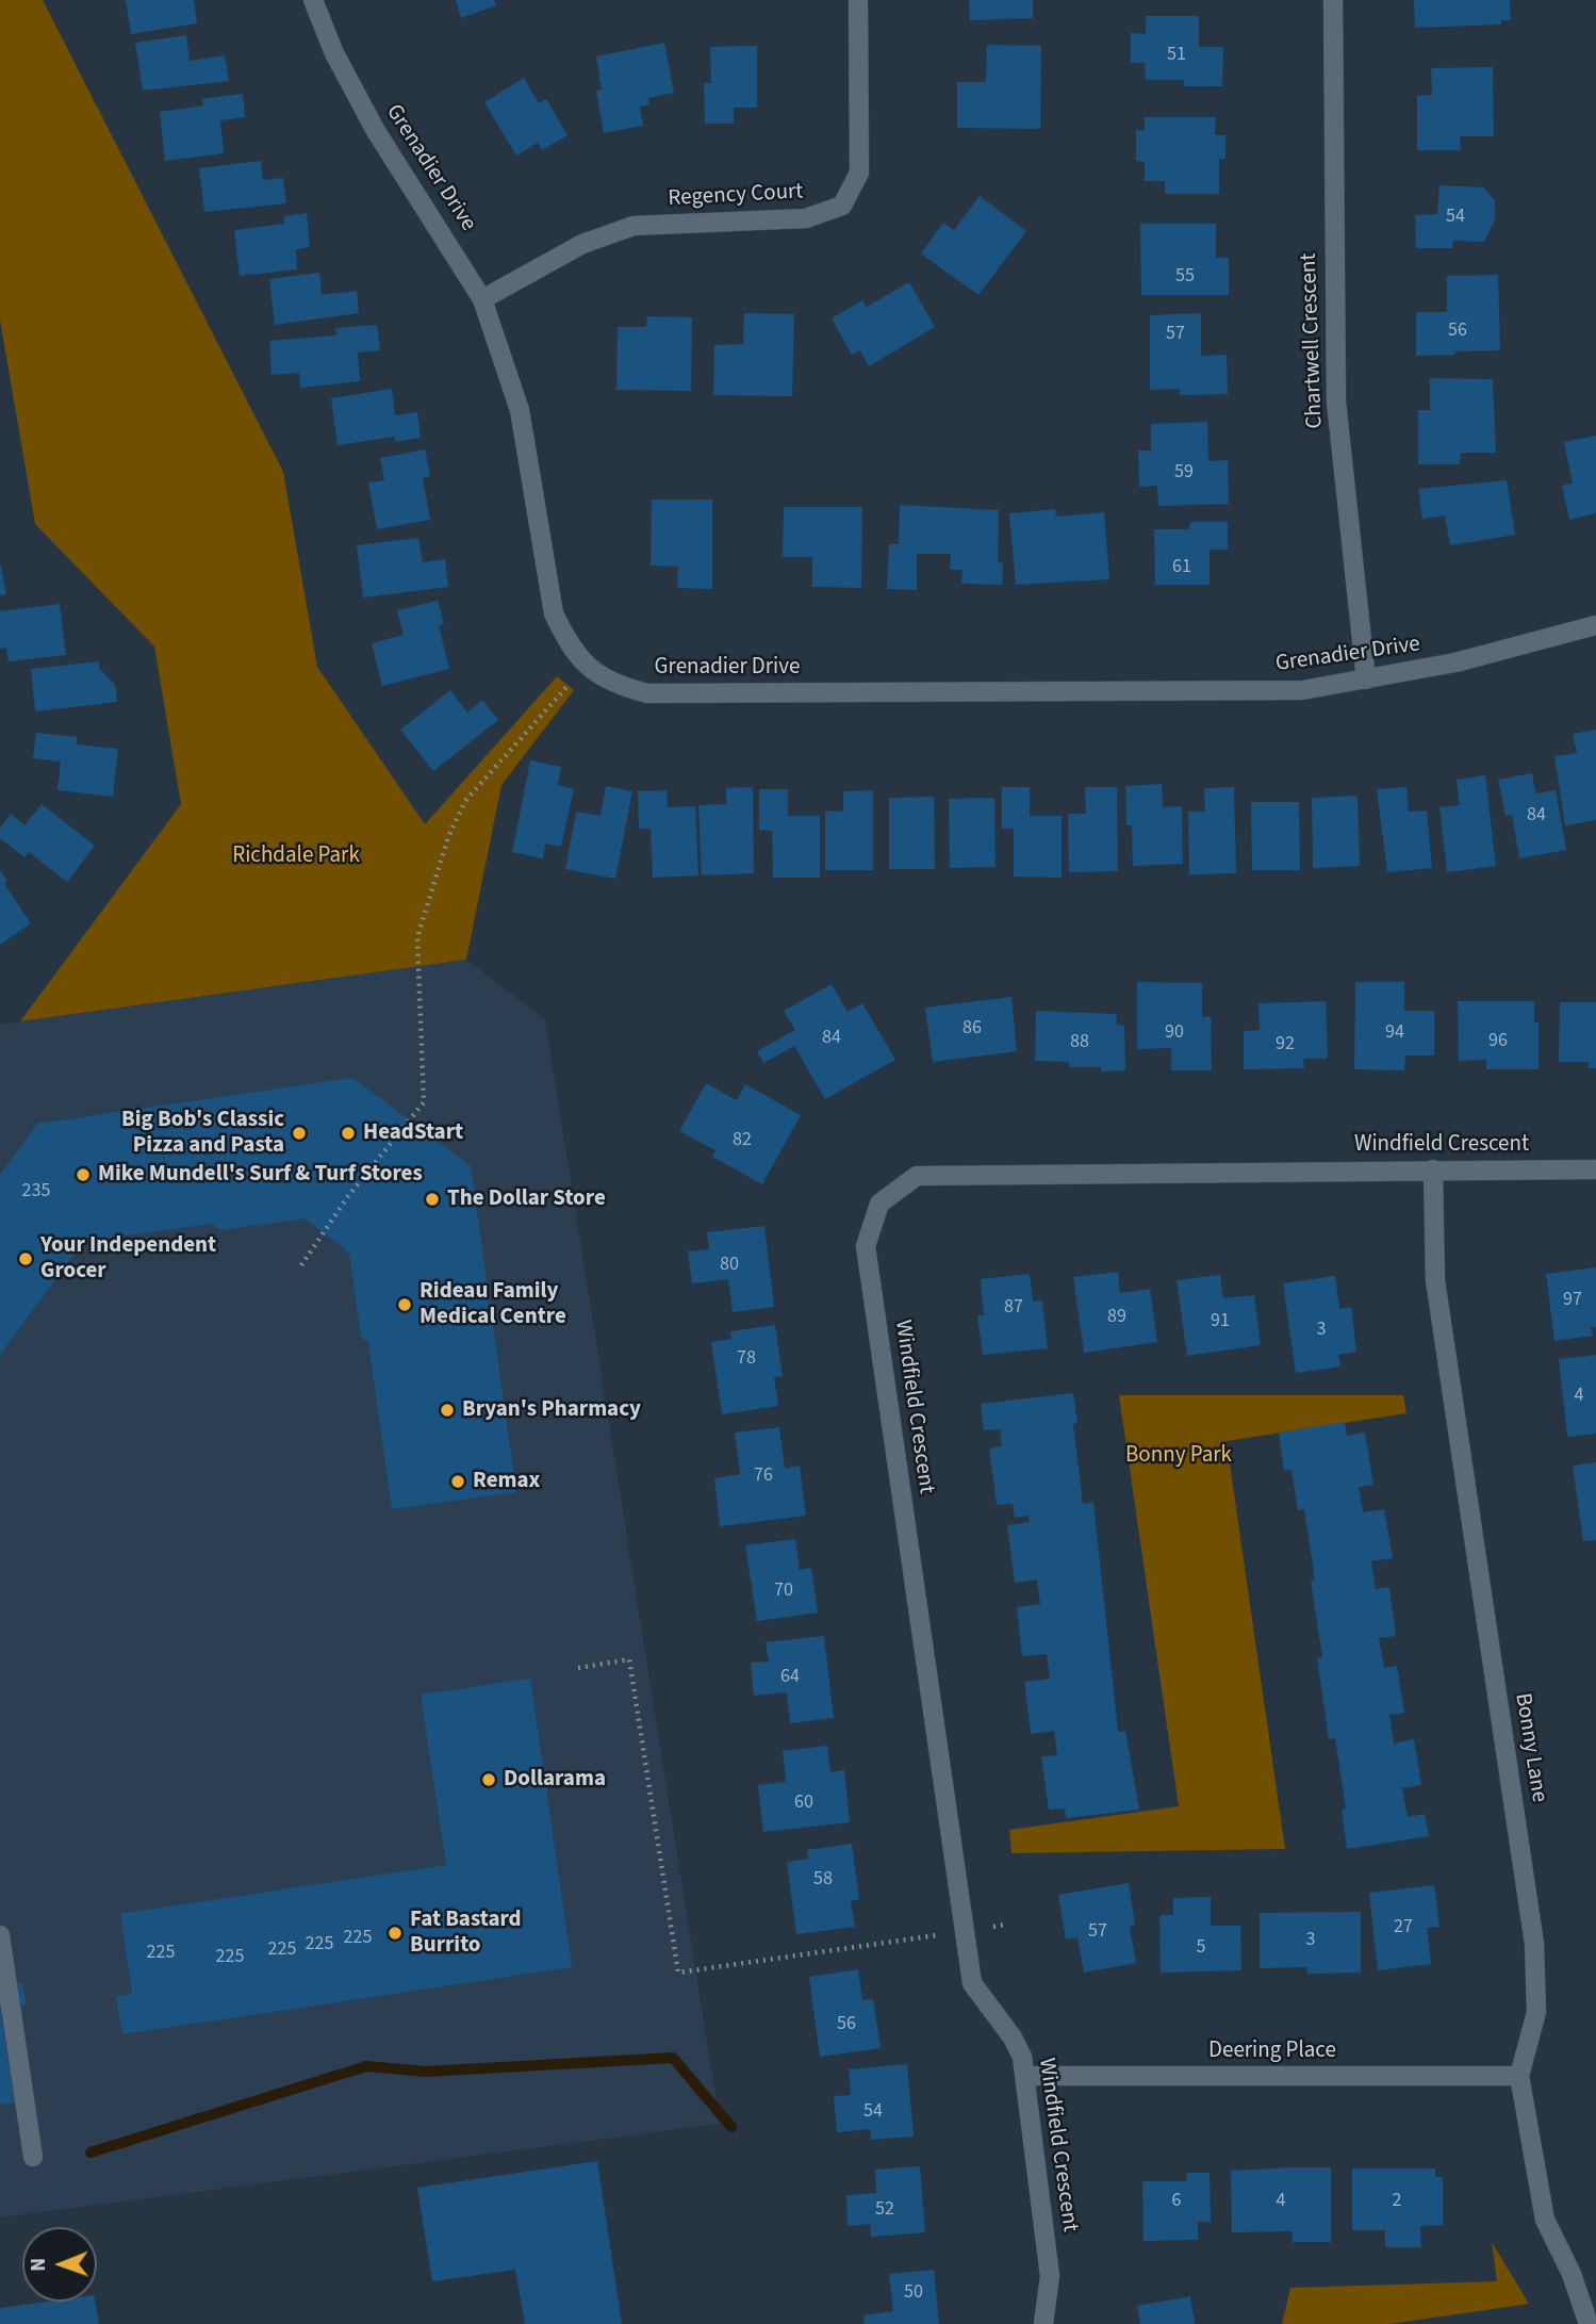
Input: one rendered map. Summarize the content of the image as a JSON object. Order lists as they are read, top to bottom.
{
  "streets": {
    "street": [
      "Grenadier Drive",
      "Regency Court",
      "Chartwell Crescent",
      "Windfield Crescent",
      "Bonny Lane",
      "Deering Place"
    ]
  },
  "crossings": [
    ["Grenadier Drive", "Regency Court"],
    ["Grenadier Drive", "Chartwell Crescent"],
    ["Windfield Crescent", "Bonny Lane"],
    ["Windfield Crescent", "Deering Place"],
    ["Bonny Lane", "Deering Place"]
  ],
  "parks": ["Richdale Park", "Bonny Park"],
  "places": [
    "Big Bob's Classic Pizza and Pasta",
    "HeadStart",
    "Mike Mundell's Surf & Turf Stores",
    "The Dollar Store",
    "Your Independent Grocer",
    "Rideau Family Medical Centre",
    "Bryan's Pharmacy",
    "Remax",
    "Dollarama",
    "Fat Bastard Burrito"
  ],
  "house_numbers": [
    "51",
    "54",
    "55",
    "56",
    "57",
    "59",
    "61",
    "84",
    "86",
    "90",
    "94",
    "84",
    "96",
    "88",
    "92",
    "82",
    "235",
    "80",
    "97",
    "87",
    "89",
    "91",
    "3",
    "78",
    "4",
    "76",
    "70",
    "64",
    "60",
    "58",
    "27",
    "57",
    "225",
    "3",
    "225",
    "5",
    "225",
    "225",
    "225",
    "56",
    "54",
    "6",
    "4",
    "2",
    "52",
    "50"
  ],
  "north": "left"
}
